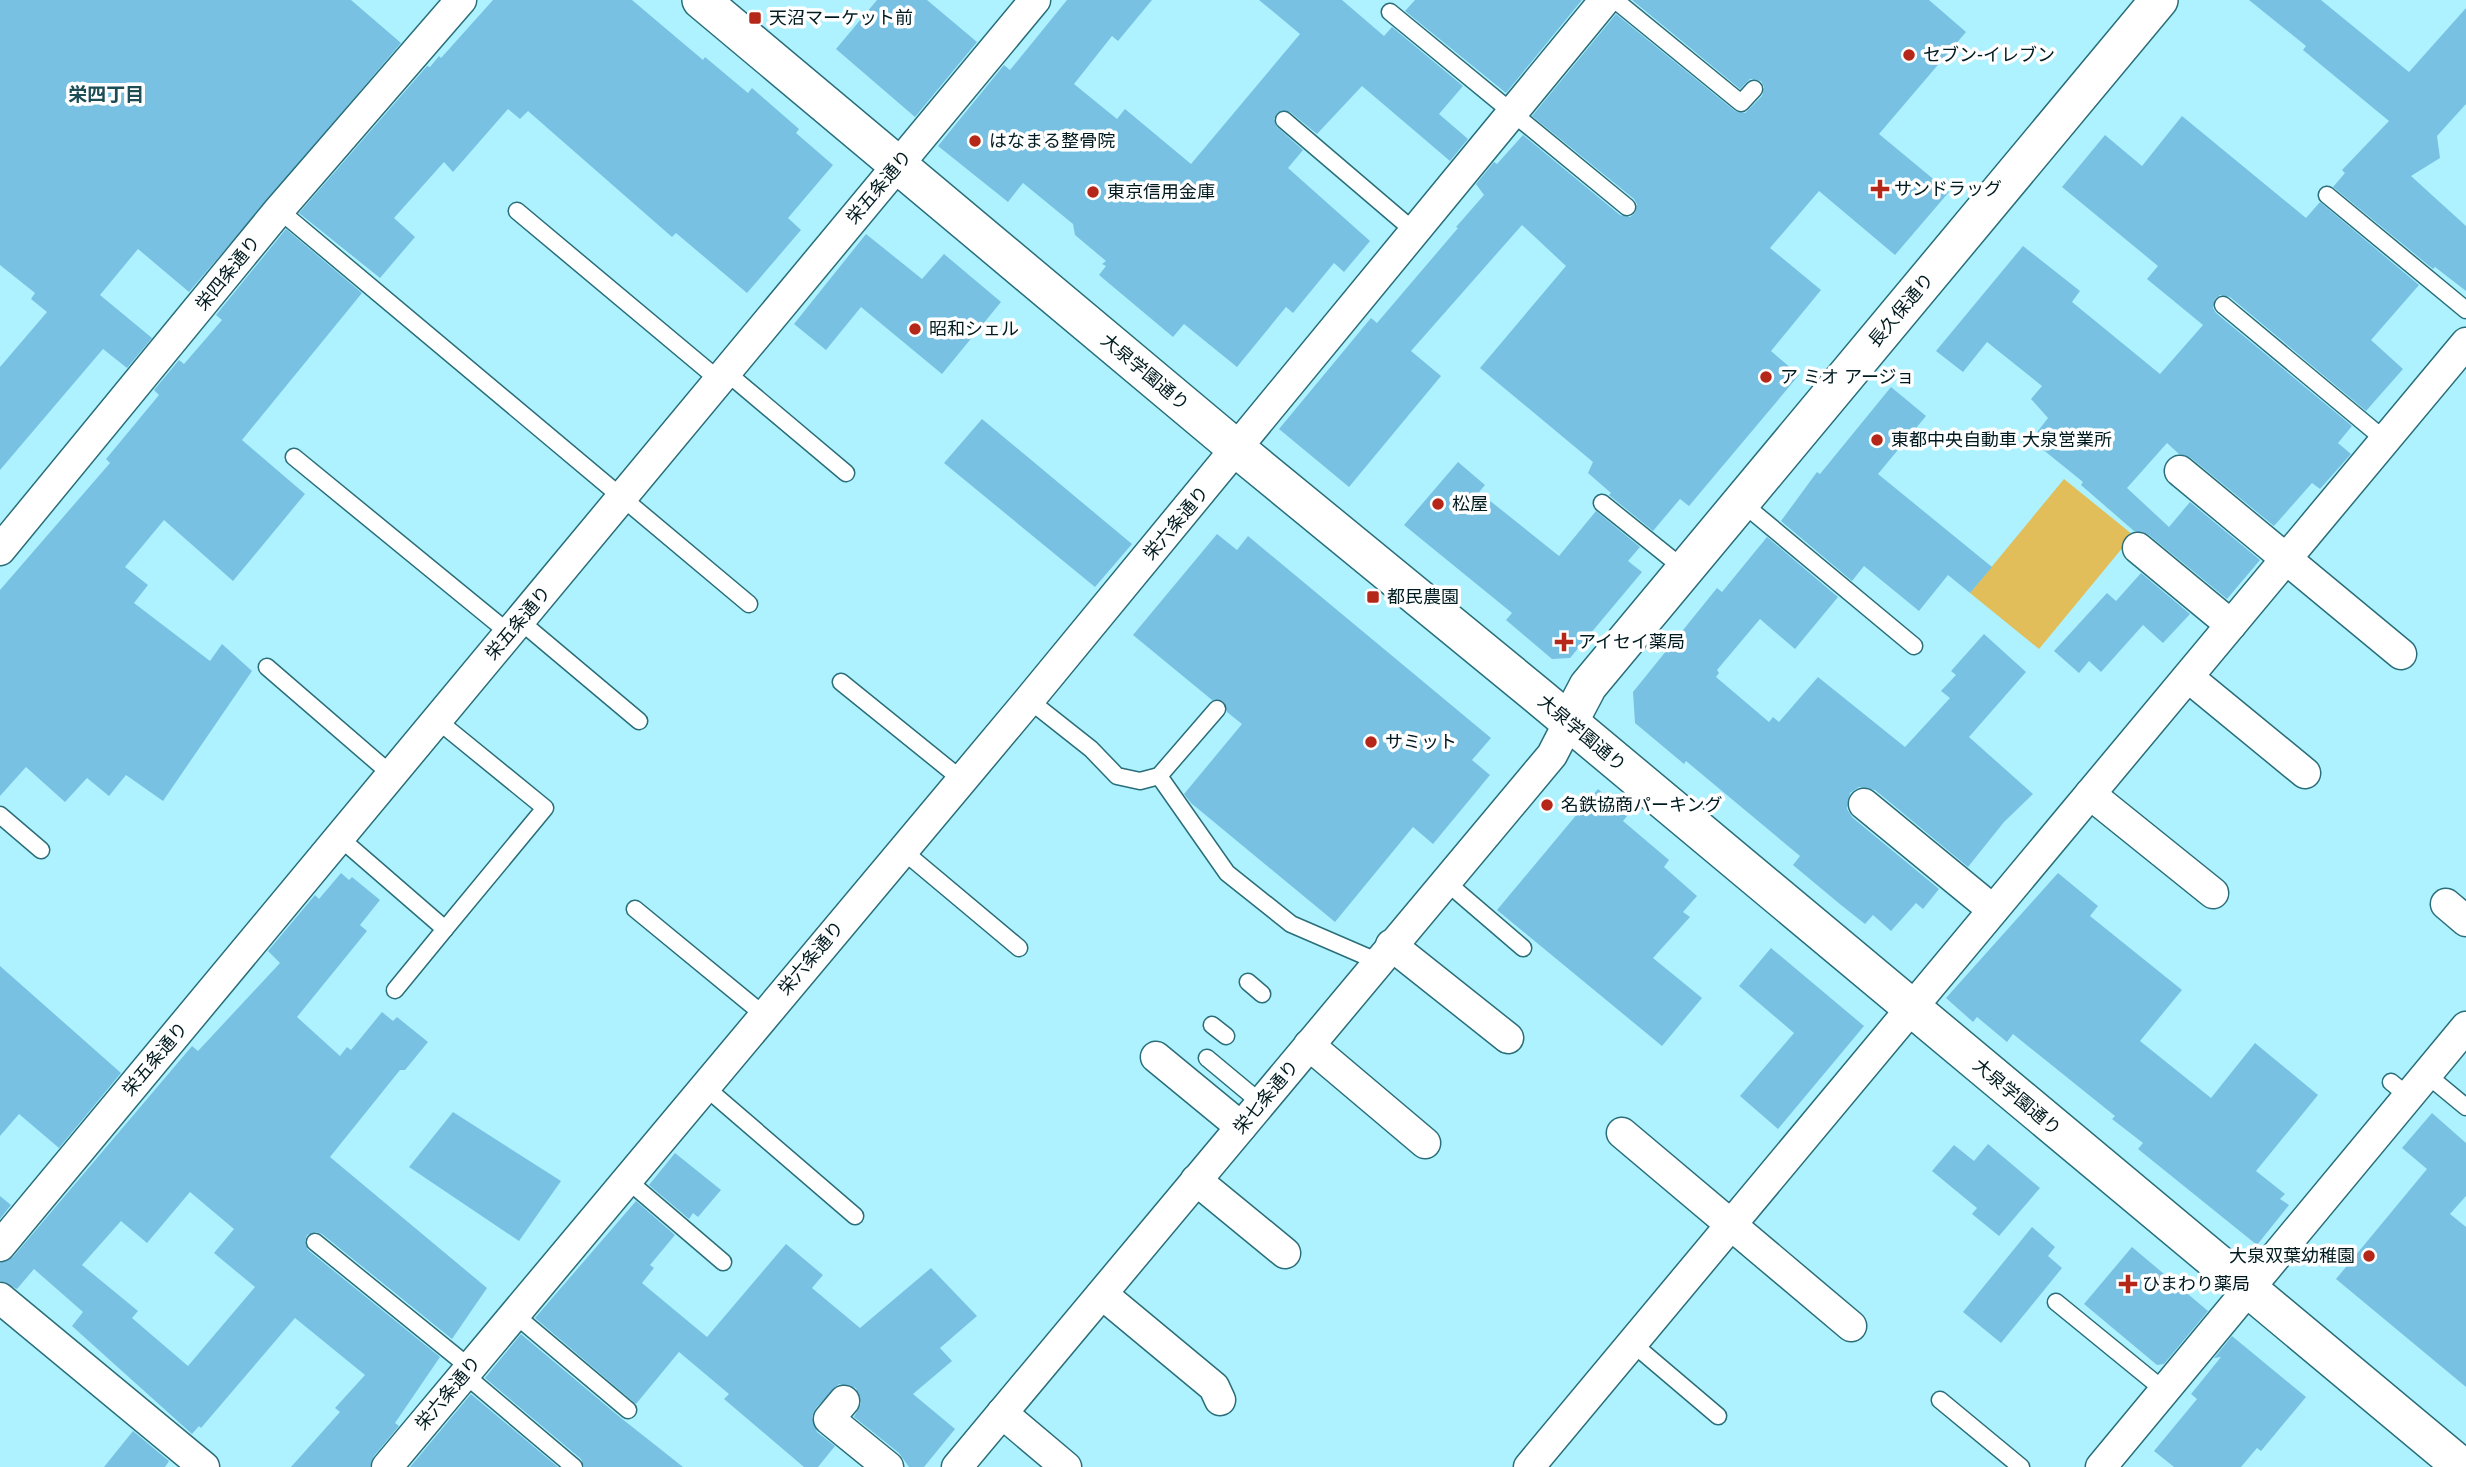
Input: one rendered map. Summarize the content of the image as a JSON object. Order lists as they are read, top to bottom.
{
  "streets": {
    "street": [
      "栄五条通り",
      "栄四条通り",
      "長久保通り",
      "大泉学園通り",
      "栄六条通り",
      "栄七条通り"
    ]
  },
  "crossings": [
    ["栄五条通り", "大泉学園通り"],
    ["長久保通り", "大泉学園通り"],
    ["長久保通り", "栄七条通り"],
    ["大泉学園通り", "栄六条通り"],
    ["大泉学園通り", "栄七条通り"]
  ],
  "districts": ["栄四丁目"],
  "places": {
    "transit": ["天沼マーケット前", "都民農園"],
    "other": [
      "セブン-イレブン",
      "はなまる整骨院",
      "東京信用金庫",
      "昭和シェル",
      "ア ミオ アージョ",
      "東都中央自動車 大泉営業所",
      "松屋",
      "サミット",
      "名鉄協商パーキング",
      "大泉双葉幼稚園"
    ],
    "health": ["サンドラッグ", "アイセイ薬局", "ひまわり薬局"]
  }
}
